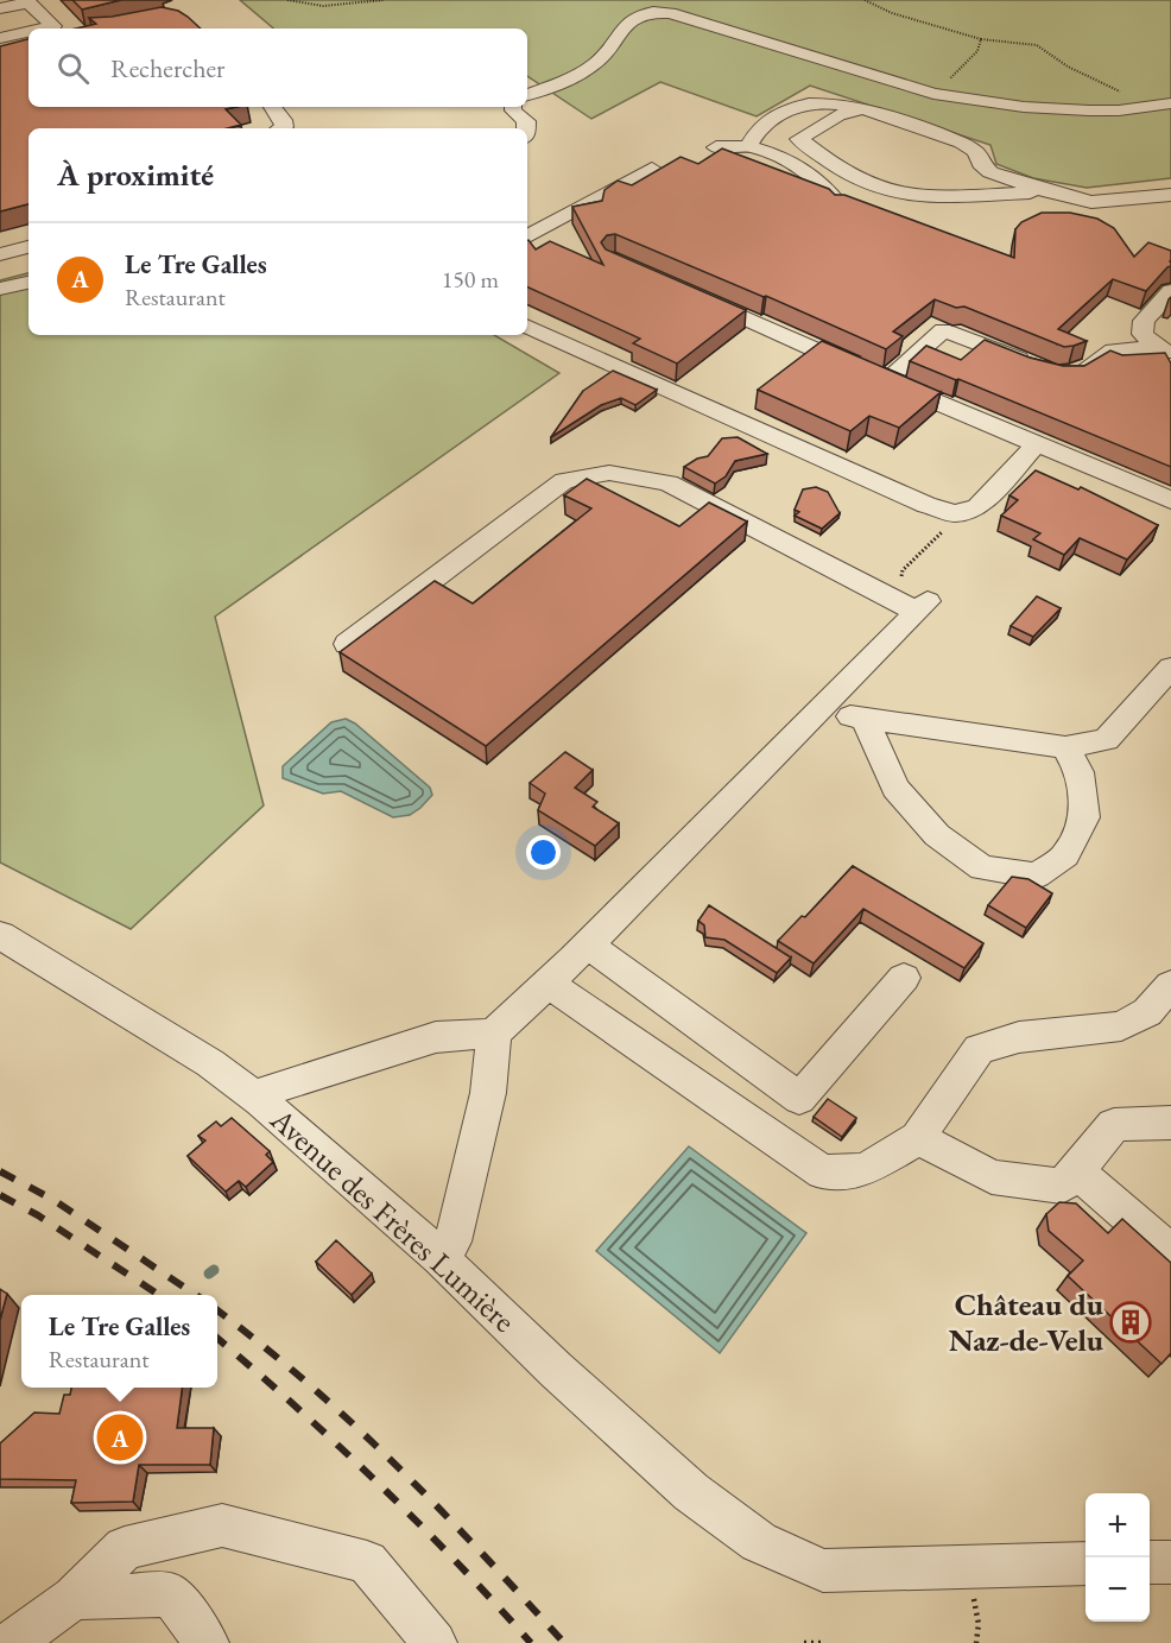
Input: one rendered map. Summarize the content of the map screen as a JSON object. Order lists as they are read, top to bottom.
{
  "streets": {
    "street": ["Avenue des Frères Lumière"]
  },
  "places": {
    "building": ["Château du Naz-de-Velu"]
  },
  "page": {
    "search": "Rechercher",
    "heading": "À proximité",
    "list": [
      {
        "mark": "A",
        "name": "Le Tre Galles",
        "note": "Restaurant",
        "value": "150 m"
      }
    ],
    "popup": ["Le Tre Galles", "Restaurant"],
    "pins": "A",
    "map_buttons": ["+", "−"]
  }
}
